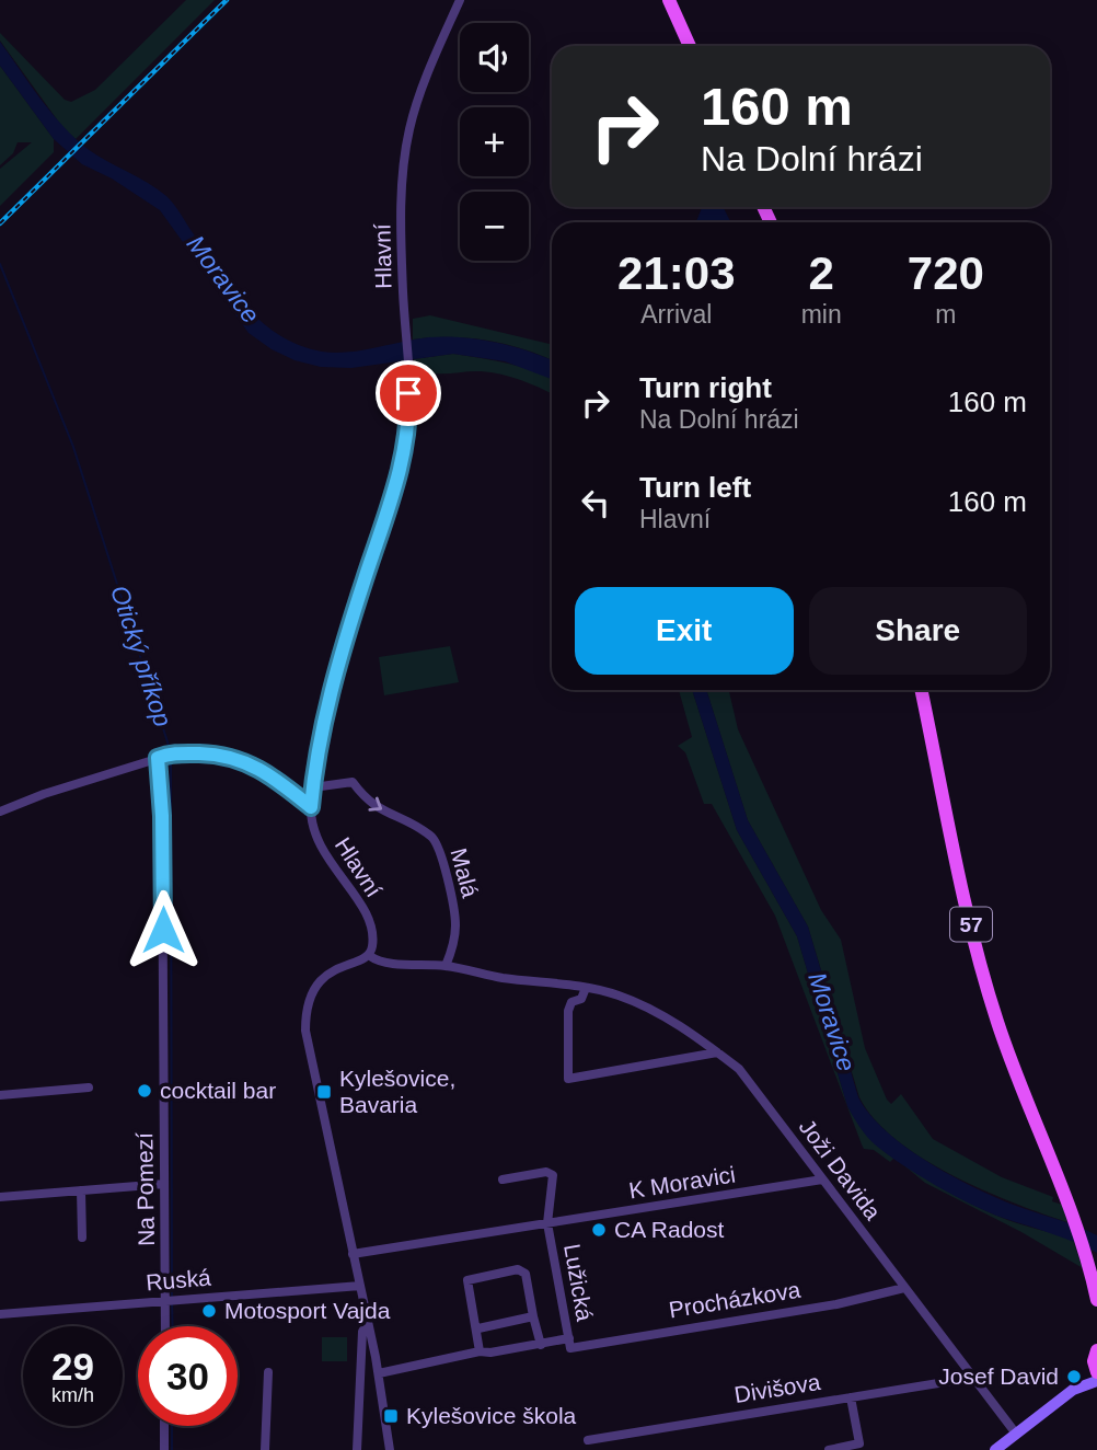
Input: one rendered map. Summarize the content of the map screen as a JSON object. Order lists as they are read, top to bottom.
{
  "streets": {
    "main road": ["57"],
    "street": [
      "Hlavní",
      "Malá",
      "Joži Davida",
      "K Moravici",
      "Na Pomezí",
      "Ruská",
      "Lužická",
      "Procházkova",
      "Divišova"
    ]
  },
  "crossings": [
    ["Hlavní", "Malá"],
    ["Hlavní", "Joži Davida"],
    ["Malá", "Joži Davida"],
    ["Joži Davida", "K Moravici"],
    ["Joži Davida", "Procházkova"],
    ["Joži Davida", "Divišova"],
    ["K Moravici", "Lužická"],
    ["Na Pomezí", "Ruská"],
    ["Lužická", "Procházkova"]
  ],
  "one_way": ["Malá"],
  "water": ["Moravice", "Otický příkop"],
  "places": {
    "other": [
      "cocktail bar",
      "CA Radost",
      "Motosport Vajda",
      "Josef David"
    ],
    "transit": ["Kylešovice, Bavaria", "Kylešovice škola"]
  },
  "page": {
    "map_buttons": ["+", "−"],
    "turn": ["160 m", "Na Dolní hrázi"],
    "eta": [
      "21:03",
      "Arrival",
      "2",
      "min",
      "720",
      "m"
    ],
    "list": [
      {
        "name": "Turn right",
        "note": "Na Dolní hrázi",
        "value": "160 m"
      },
      {
        "name": "Turn left",
        "note": "Hlavní",
        "value": "160 m"
      }
    ],
    "buttons": ["Exit", "Share"],
    "speed": "29 km/h",
    "limit": "30"
  }
}
